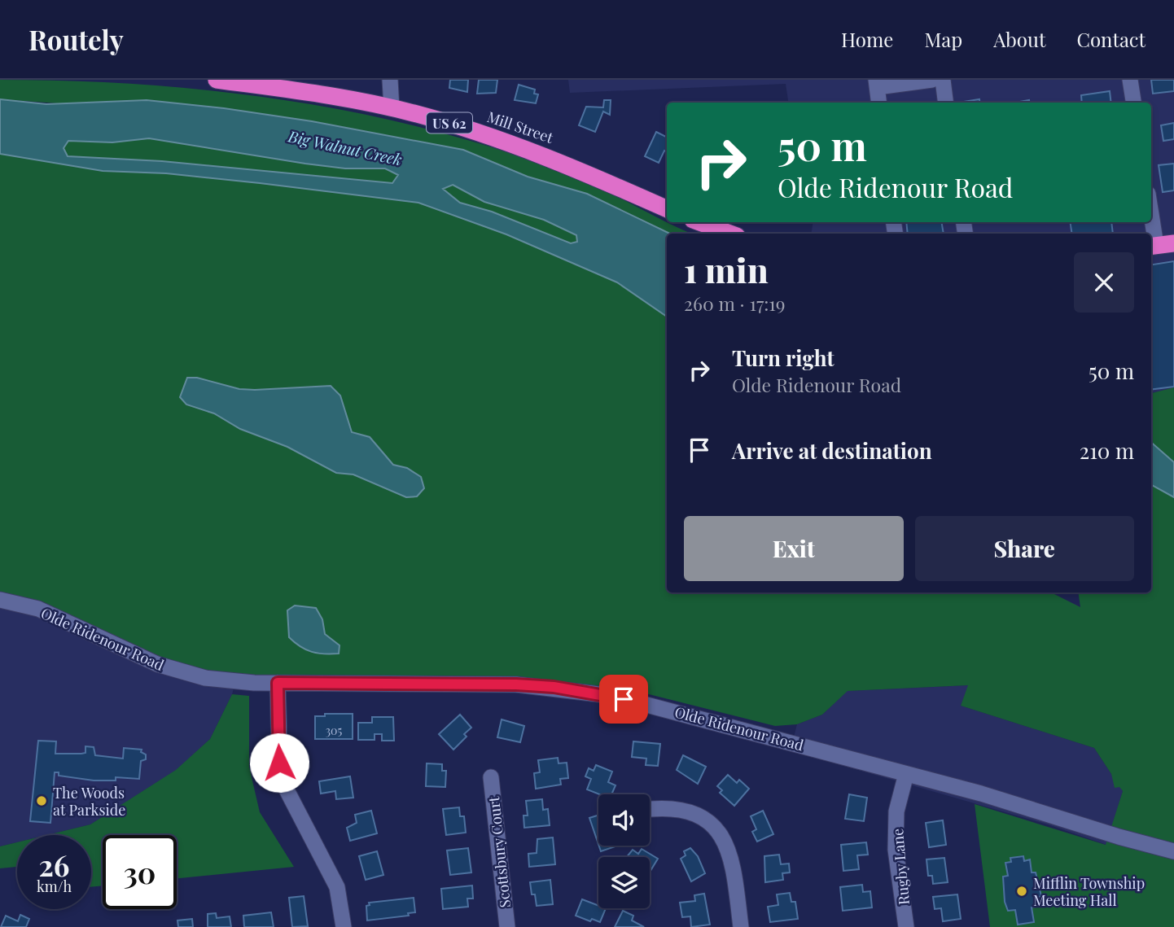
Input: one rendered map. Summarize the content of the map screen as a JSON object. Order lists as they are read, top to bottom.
{
  "streets": {
    "highway": ["US 62", "Mill Street"],
    "street": ["Olde Ridenour Road", "Scottsbury Court", "Rugby Lane"]
  },
  "crossings": [
    ["Olde Ridenour Road", "Rugby Lane"]
  ],
  "water": ["Big Walnut Creek"],
  "places": ["The Woods at Parkside", "Mifflin Township Meeting Hall"],
  "house_numbers": ["305"],
  "page": {
    "header": "Routely",
    "nav": [
      "Home",
      "Map",
      "About",
      "Contact"
    ],
    "turn": ["50 m", "Olde Ridenour Road"],
    "heading": ["1 min", "260 m · 17:19"],
    "list": [
      {
        "name": "Turn right",
        "note": "Olde Ridenour Road",
        "value": "50 m"
      },
      {
        "name": "Arrive at destination",
        "value": "210 m"
      }
    ],
    "buttons": ["Exit", "Share"],
    "speed": "26 km/h",
    "limit": "30"
  }
}
